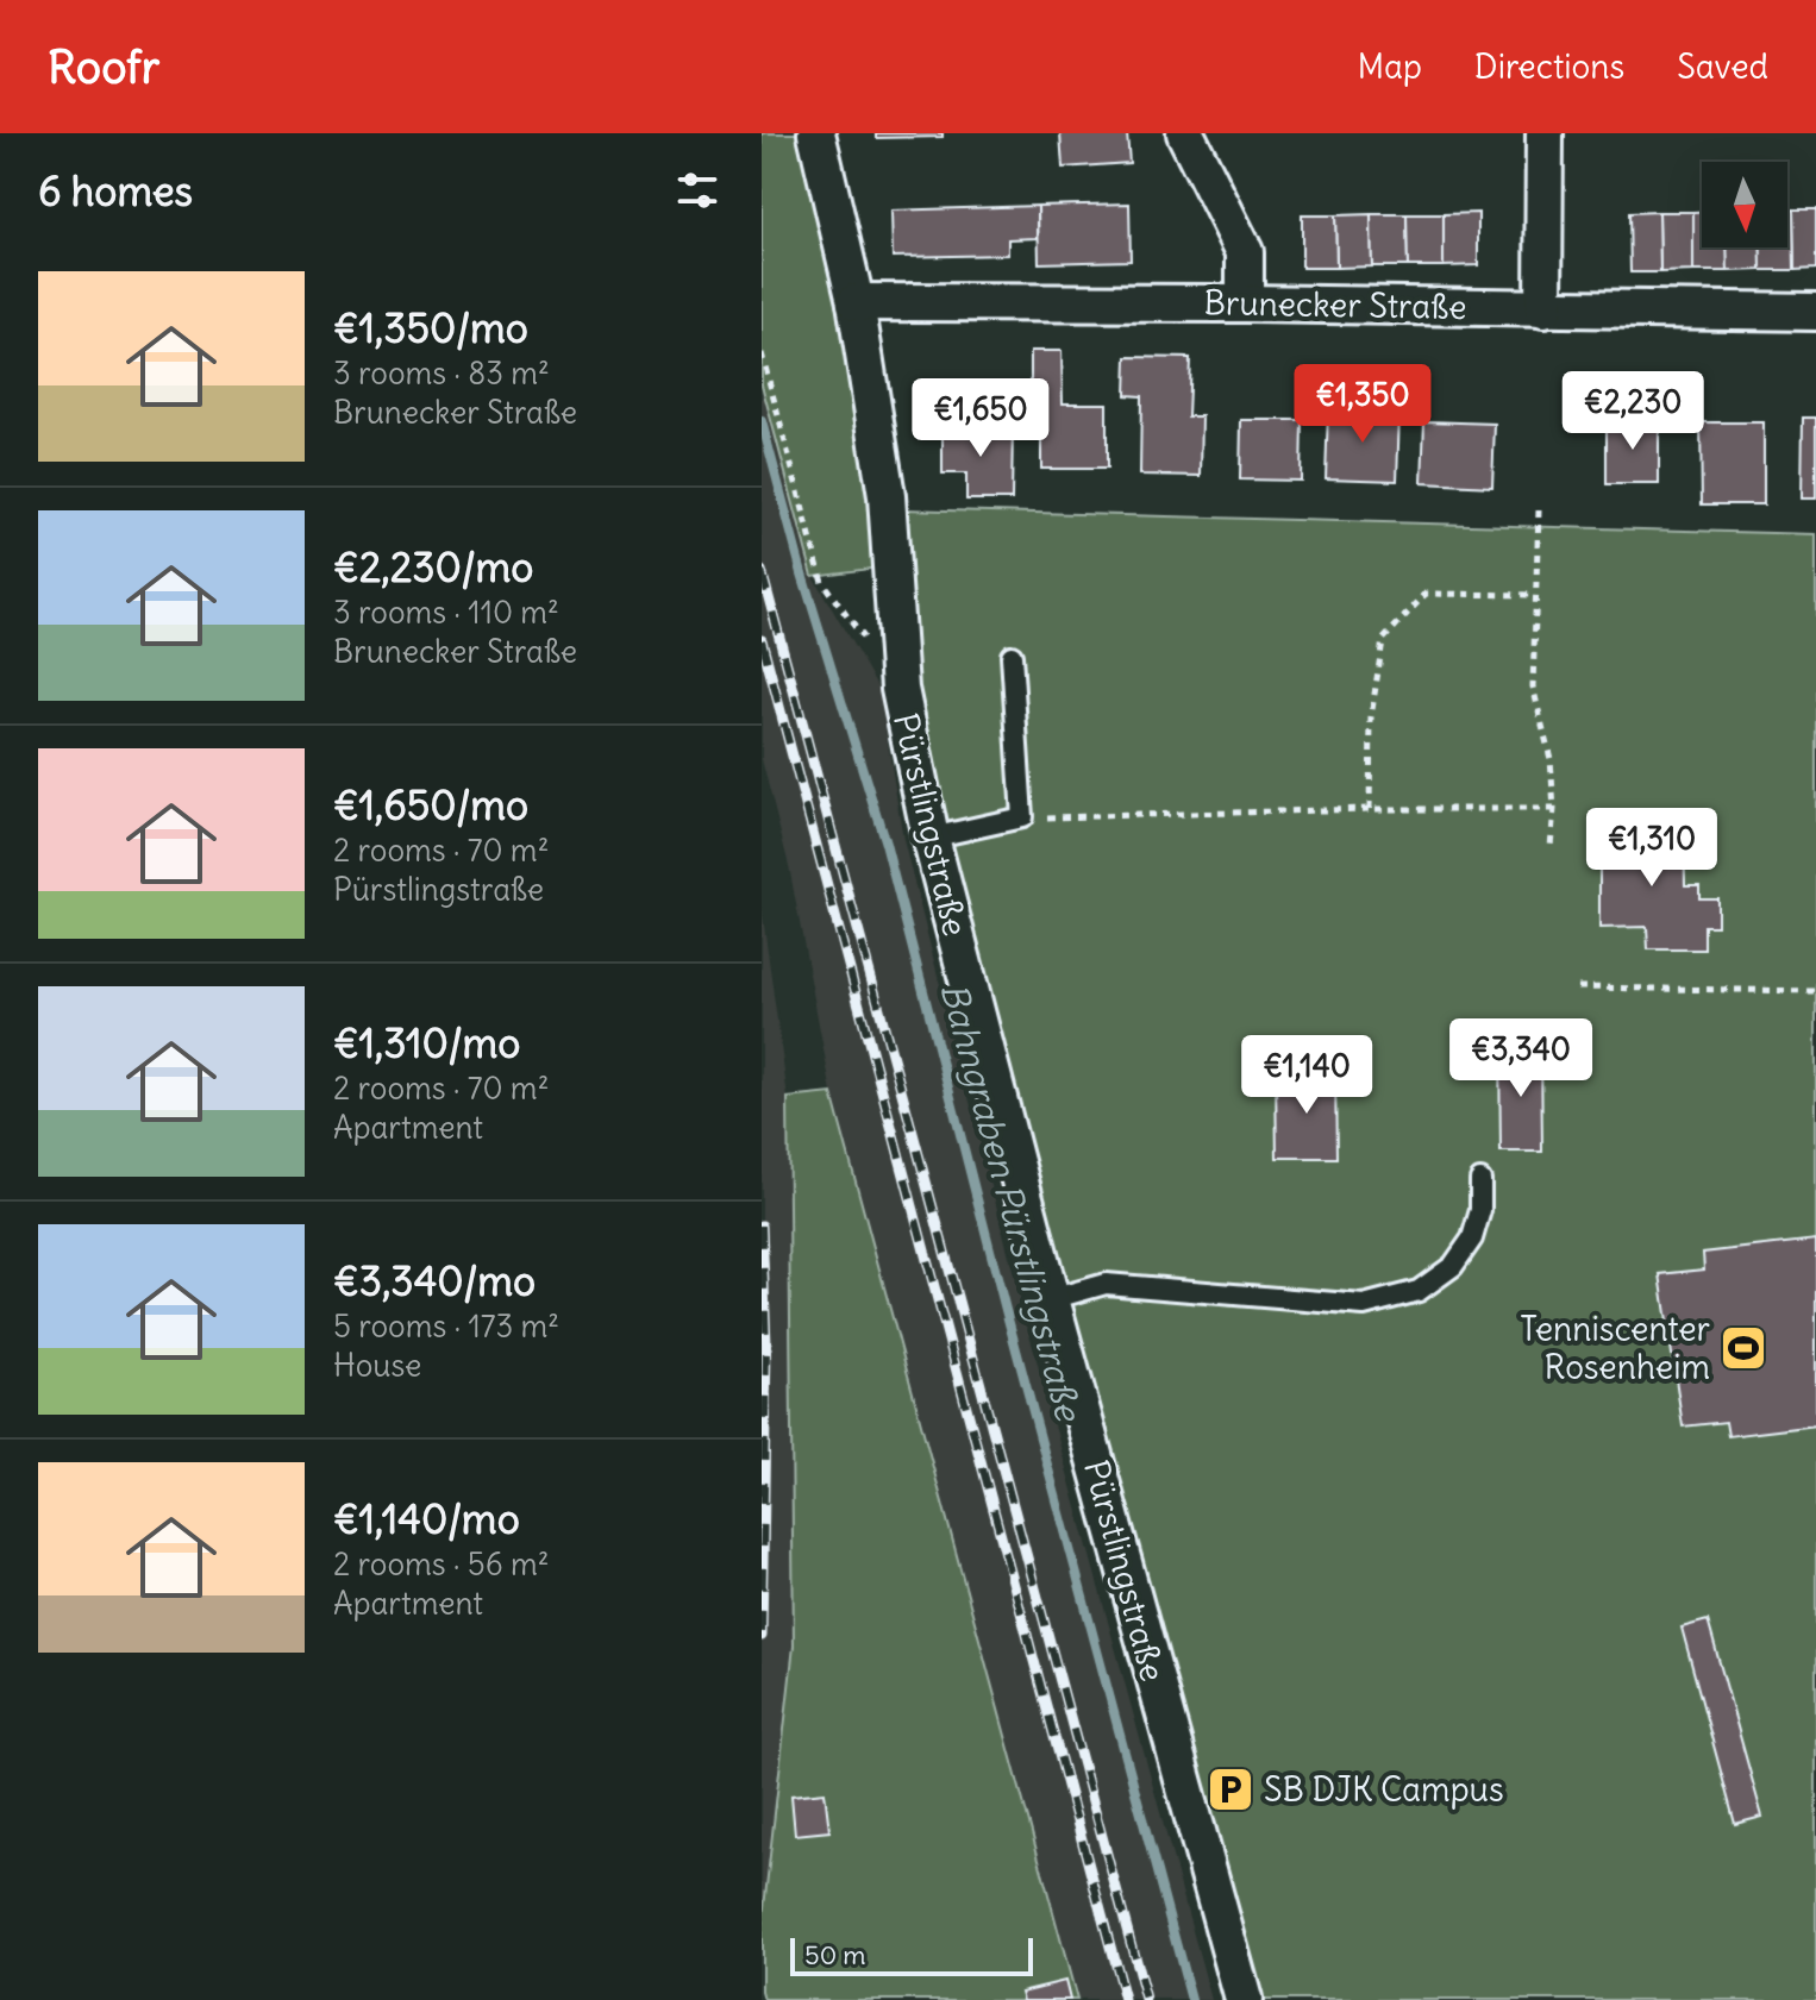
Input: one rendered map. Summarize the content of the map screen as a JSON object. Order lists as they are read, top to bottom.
{
  "streets": {
    "street": ["Brunecker Straße", "Pürstlingstraße"]
  },
  "crossings": [
    ["Brunecker Straße", "Pürstlingstraße"]
  ],
  "water": ["Bahngraben Pürstlingstraße"],
  "places": {
    "sports": ["Tenniscenter Rosenheim"],
    "parking": ["SB DJK Campus"]
  },
  "scale_bar": "50 m",
  "north": "bottom",
  "page": {
    "header": "Roofr",
    "nav": ["Map", "Directions", "Saved"],
    "heading": "6 homes",
    "list": [
      {
        "name": "€1,350/mo",
        "note": "3 rooms · 83 m² · Brunecker Straße"
      },
      {
        "name": "€2,230/mo",
        "note": "3 rooms · 110 m² · Brunecker Straße"
      },
      {
        "name": "€1,650/mo",
        "note": "2 rooms · 70 m² · Pürstlingstraße"
      },
      {
        "name": "€1,310/mo",
        "note": "2 rooms · 70 m² · Apartment"
      },
      {
        "name": "€3,340/mo",
        "note": "5 rooms · 173 m² · House"
      },
      {
        "name": "€1,140/mo",
        "note": "2 rooms · 56 m² · Apartment"
      }
    ],
    "price": [
      "€1,350",
      "€2,230",
      "€1,650",
      "€1,310",
      "€3,340",
      "€1,140"
    ],
    "scale": "50 m"
  }
}
